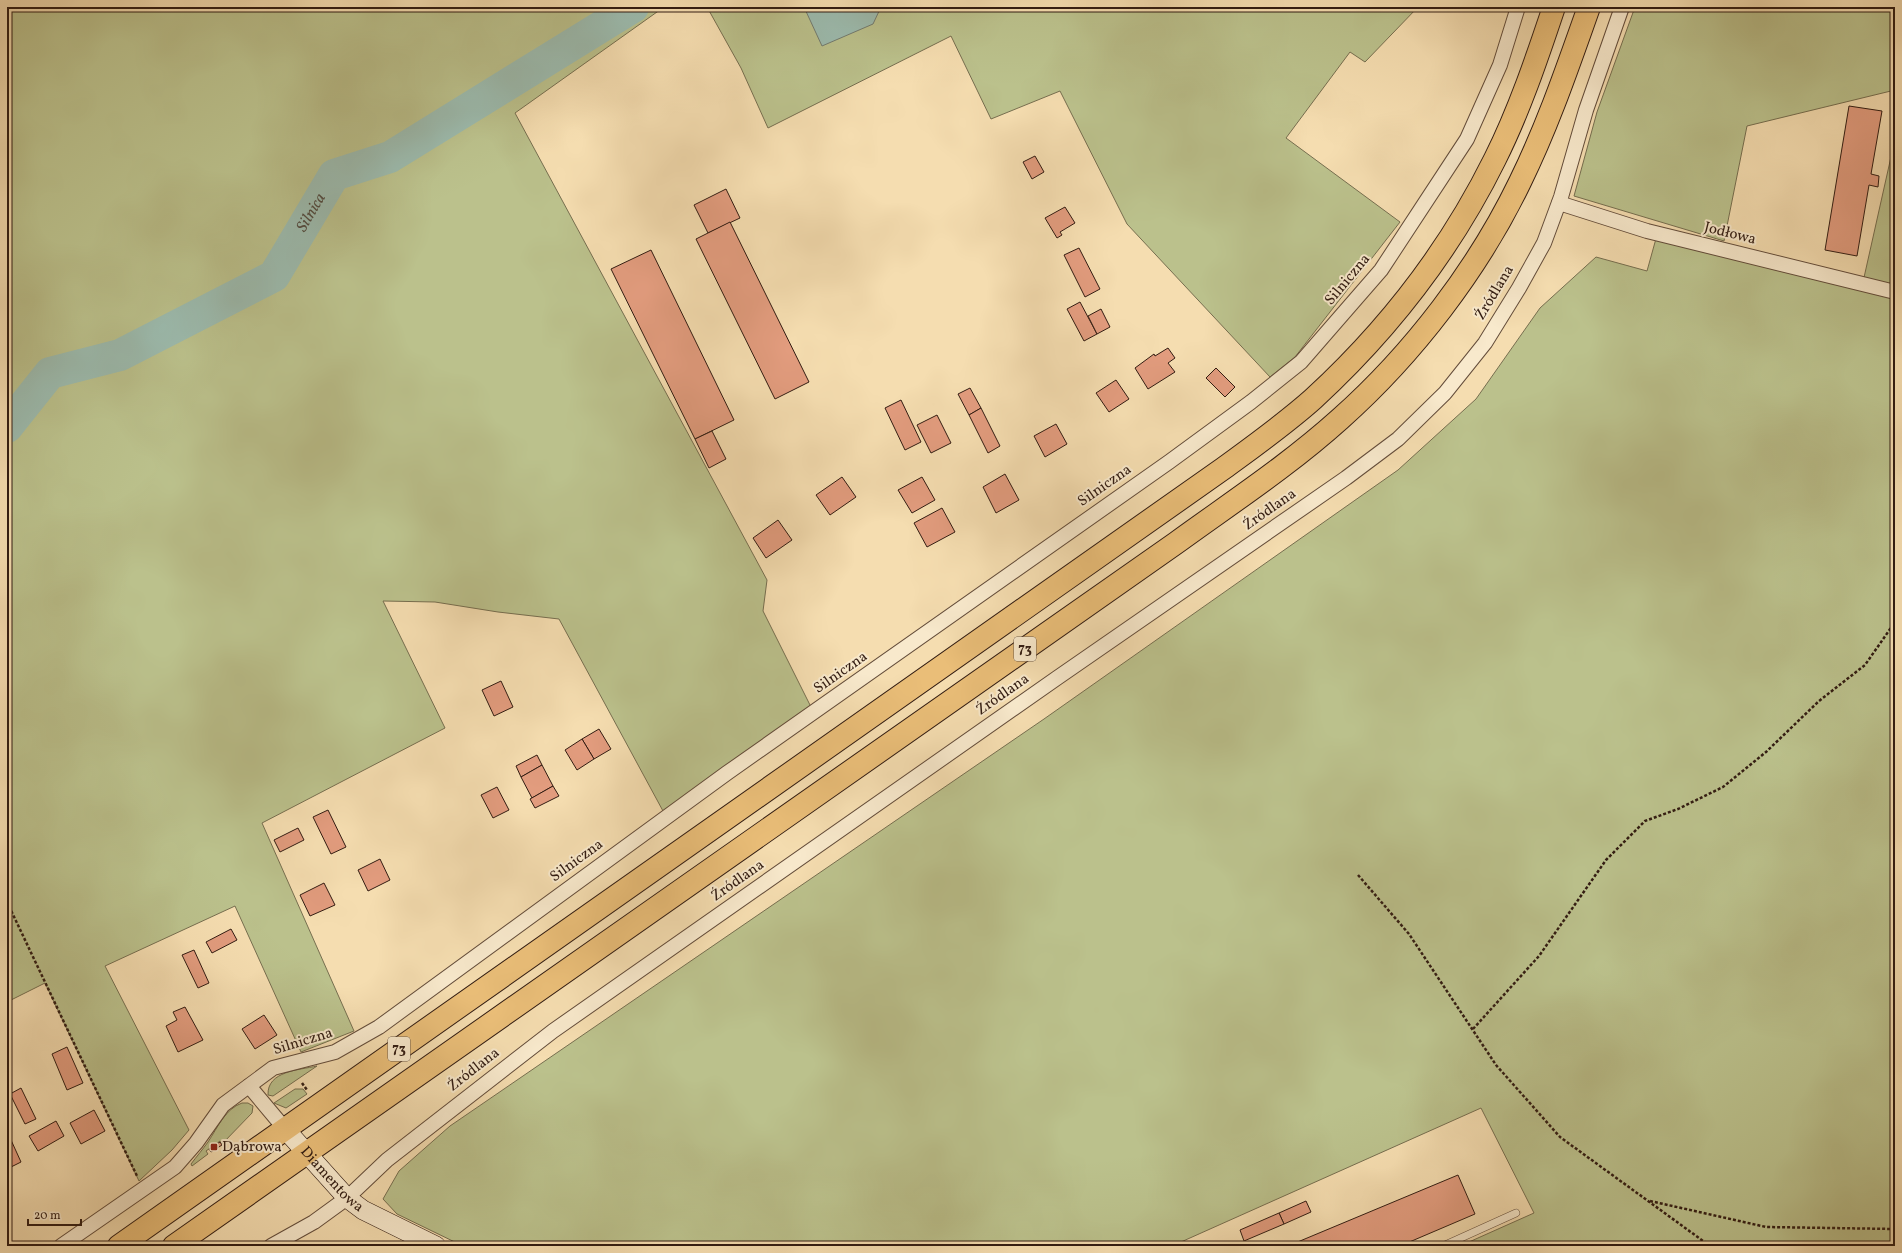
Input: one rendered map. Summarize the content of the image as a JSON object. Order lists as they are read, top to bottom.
{
  "streets": {
    "main road": ["73"],
    "street": [
      "Jodłowa",
      "Silniczna",
      "Źródlana",
      "Diamentowa"
    ]
  },
  "crossings": [
    ["Jodłowa", "Źródlana"],
    ["Silniczna", "Diamentowa"],
    ["Źródlana", "Diamentowa"],
    ["73", "Diamentowa"]
  ],
  "water": ["Silnica"],
  "places": {
    "transit": ["Dąbrowa"]
  },
  "scale_bar": "20 m"
}
